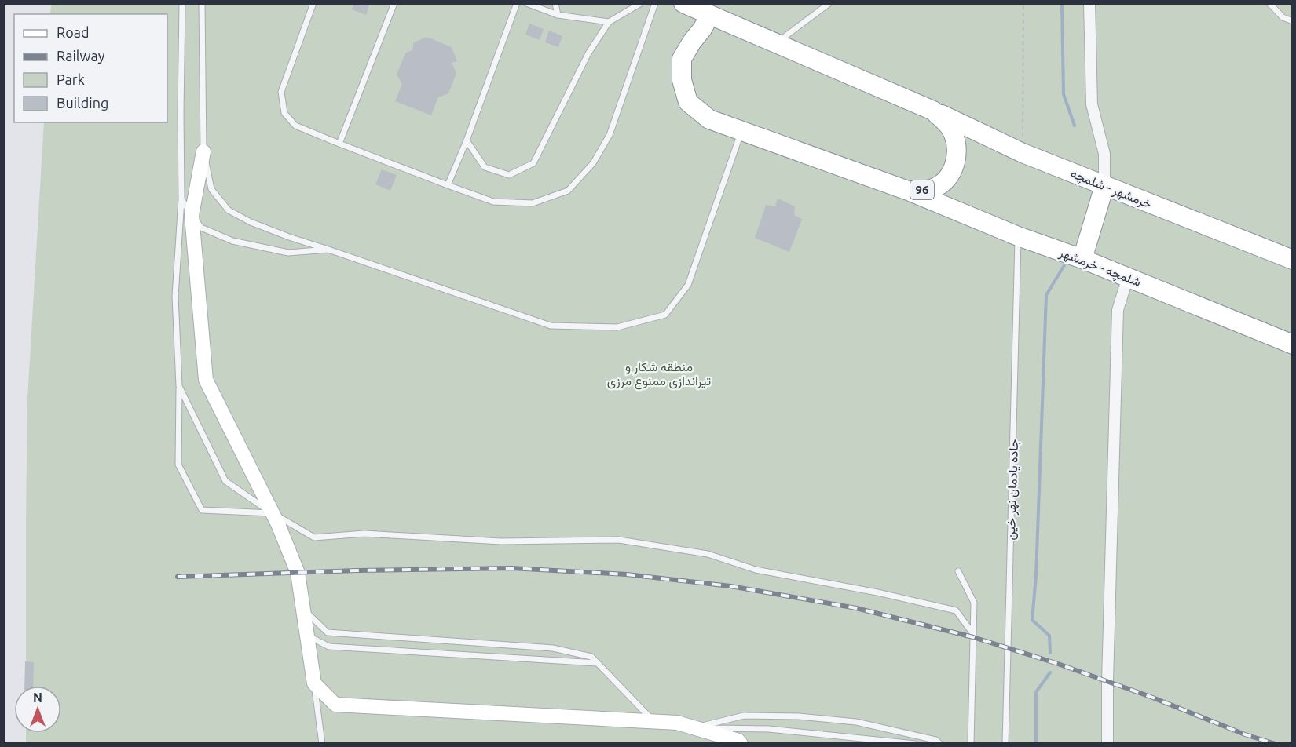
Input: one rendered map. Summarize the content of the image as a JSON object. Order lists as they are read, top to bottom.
{
  "streets": {
    "highway": ["خرمشهر - شلمچه", "96", "شلمچه - خرمشهر"],
    "lane": ["جاده یادمان نهر خین"]
  },
  "crossings": [
    ["خرمشهر - شلمچه", "96"],
    ["96", "شلمچه - خرمشهر"],
    ["شلمچه - خرمشهر", "جاده یادمان نهر خین"]
  ],
  "parks": ["منطقه شکار و تیراندازی ممنوع مرزی"],
  "legend": [
    "Road",
    "Railway",
    "Park",
    "Building"
  ],
  "north": "top"
}
